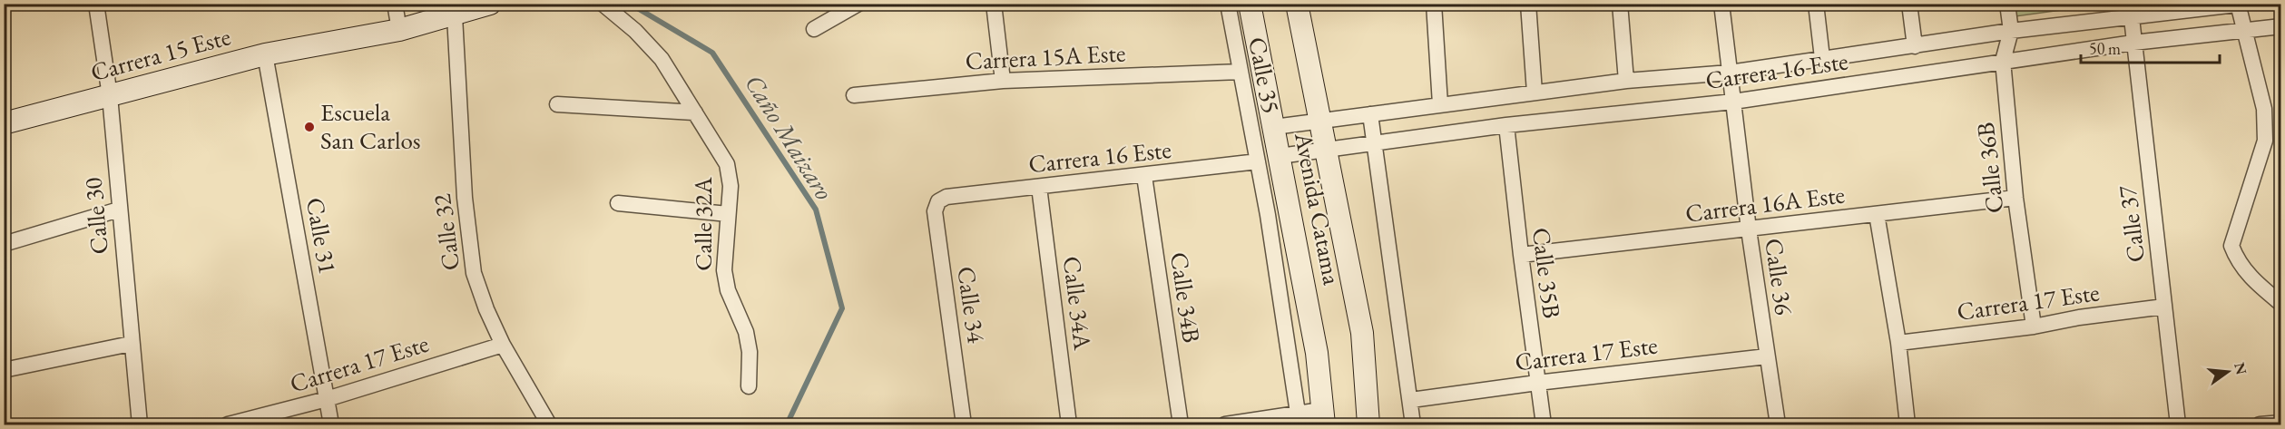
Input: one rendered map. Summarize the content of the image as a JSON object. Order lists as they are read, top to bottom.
{
  "streets": {
    "main road": ["Carrera 15 Este", "Avenida Catama"],
    "street": [
      "Carrera 15A Este",
      "Carrera 16 Este",
      "Calle 35",
      "Calle 36B",
      "Carrera 16A Este",
      "Calle 30",
      "Calle 32A",
      "Calle 37",
      "Calle 32",
      "Calle 31",
      "Calle 35B",
      "Calle 36",
      "Calle 34B",
      "Carrera 17 Este",
      "Calle 34A",
      "Calle 34"
    ]
  },
  "crossings": [
    ["Carrera 15 Este", "Calle 30"],
    ["Carrera 15 Este", "Calle 32"],
    ["Carrera 15 Este", "Calle 31"],
    ["Carrera 15A Este", "Calle 35"],
    ["Carrera 16 Este", "Calle 35"],
    ["Carrera 16 Este", "Calle 36B"],
    ["Carrera 16 Este", "Avenida Catama"],
    ["Carrera 16 Este", "Calle 37"],
    ["Carrera 16 Este", "Calle 35B"],
    ["Carrera 16 Este", "Calle 36"],
    ["Carrera 16 Este", "Calle 34B"],
    ["Carrera 16 Este", "Calle 34A"],
    ["Carrera 16 Este", "Calle 34"],
    ["Calle 36B", "Carrera 16A Este"],
    ["Calle 36B", "Carrera 17 Este"],
    ["Carrera 16A Este", "Calle 35B"],
    ["Carrera 16A Este", "Calle 36"],
    ["Calle 37", "Carrera 17 Este"],
    ["Calle 32", "Carrera 17 Este"],
    ["Calle 31", "Carrera 17 Este"],
    ["Calle 35B", "Carrera 17 Este"],
    ["Calle 36", "Carrera 17 Este"]
  ],
  "water": ["Caño Maizaro"],
  "places": ["Escuela San Carlos"],
  "scale_bar": "50 m",
  "north": "right"
}
